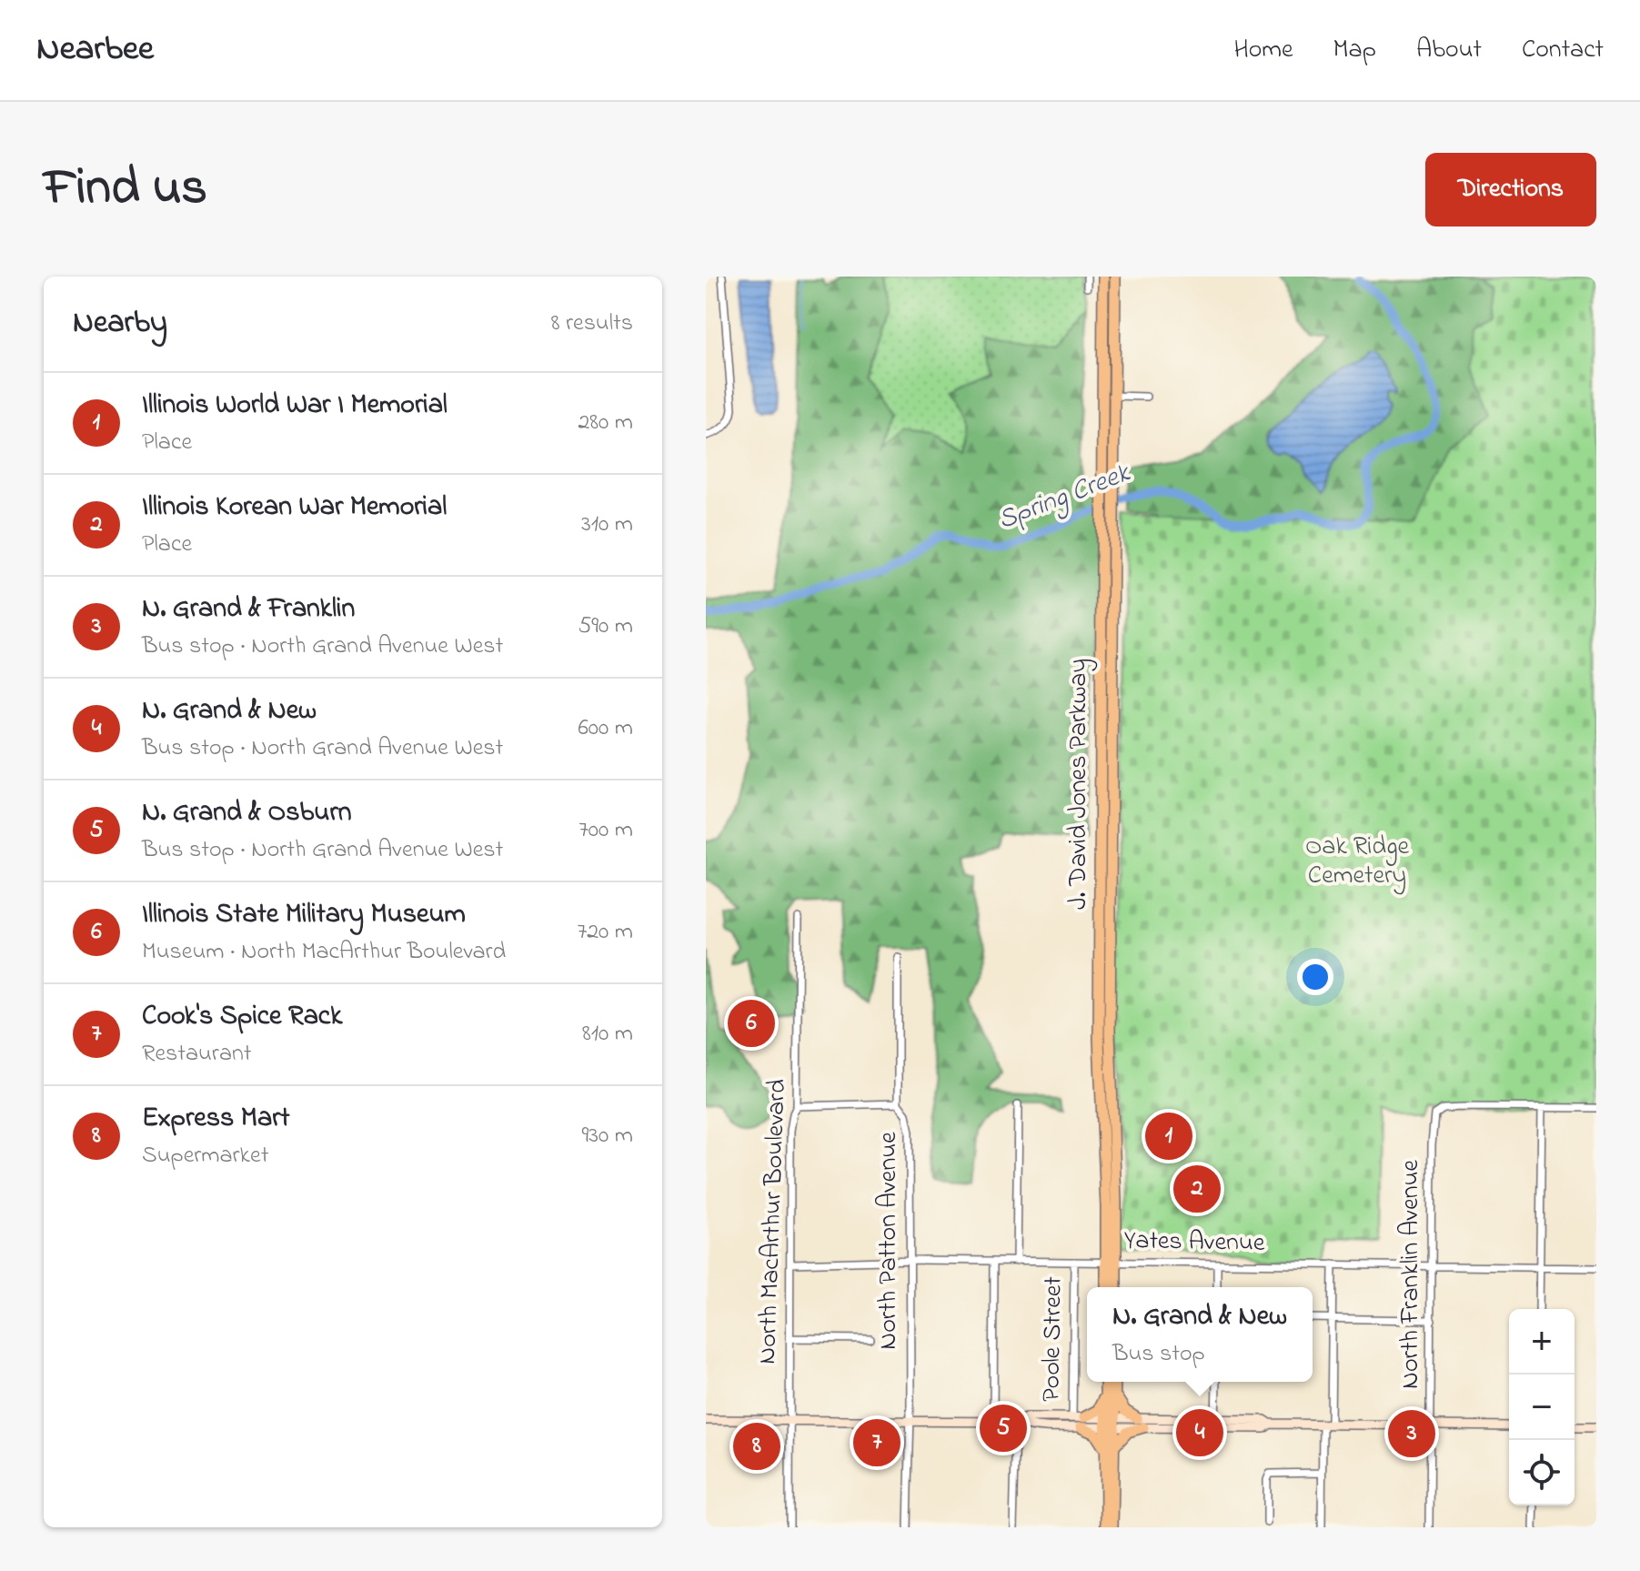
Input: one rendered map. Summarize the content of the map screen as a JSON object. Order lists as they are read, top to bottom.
{
  "streets": {
    "main road": ["J. David Jones Parkway"],
    "street": [
      "North MacArthur Boulevard",
      "North Patton Avenue",
      "Yates Avenue",
      "North Franklin Avenue",
      "Poole Street"
    ]
  },
  "crossings": [
    ["J. David Jones Parkway", "Yates Avenue"],
    ["North MacArthur Boulevard", "Yates Avenue"],
    ["North Patton Avenue", "Yates Avenue"],
    ["Yates Avenue", "North Franklin Avenue"],
    ["Yates Avenue", "Poole Street"]
  ],
  "water": ["Spring Creek"],
  "parks": ["Oak Ridge Cemetery"],
  "page": {
    "header": "Nearbee",
    "nav": [
      "Home",
      "Map",
      "About",
      "Contact"
    ],
    "title": "Find us",
    "buttons": "Directions",
    "heading": ["Nearby", "8 results"],
    "list": [
      {
        "mark": "1",
        "name": "Illinois World War I Memorial",
        "note": "Place",
        "value": "280 m"
      },
      {
        "mark": "2",
        "name": "Illinois Korean War Memorial",
        "note": "Place",
        "value": "310 m"
      },
      {
        "mark": "3",
        "name": "N. Grand & Franklin",
        "note": "Bus stop · North Grand Avenue West",
        "value": "590 m"
      },
      {
        "mark": "4",
        "name": "N. Grand & New",
        "note": "Bus stop · North Grand Avenue West",
        "value": "600 m"
      },
      {
        "mark": "5",
        "name": "N. Grand & Osburn",
        "note": "Bus stop · North Grand Avenue West",
        "value": "700 m"
      },
      {
        "mark": "6",
        "name": "Illinois State Military Museum",
        "note": "Museum · North MacArthur Boulevard",
        "value": "720 m"
      },
      {
        "mark": "7",
        "name": "Cook's Spice Rack",
        "note": "Restaurant",
        "value": "810 m"
      },
      {
        "mark": "8",
        "name": "Express Mart",
        "note": "Supermarket",
        "value": "930 m"
      }
    ],
    "pins": [
      "6",
      "1",
      "2",
      "5",
      "4",
      "3",
      "7",
      "8"
    ],
    "popup": ["N. Grand & New", "Bus stop"],
    "map_buttons": ["+", "−"]
  }
}
